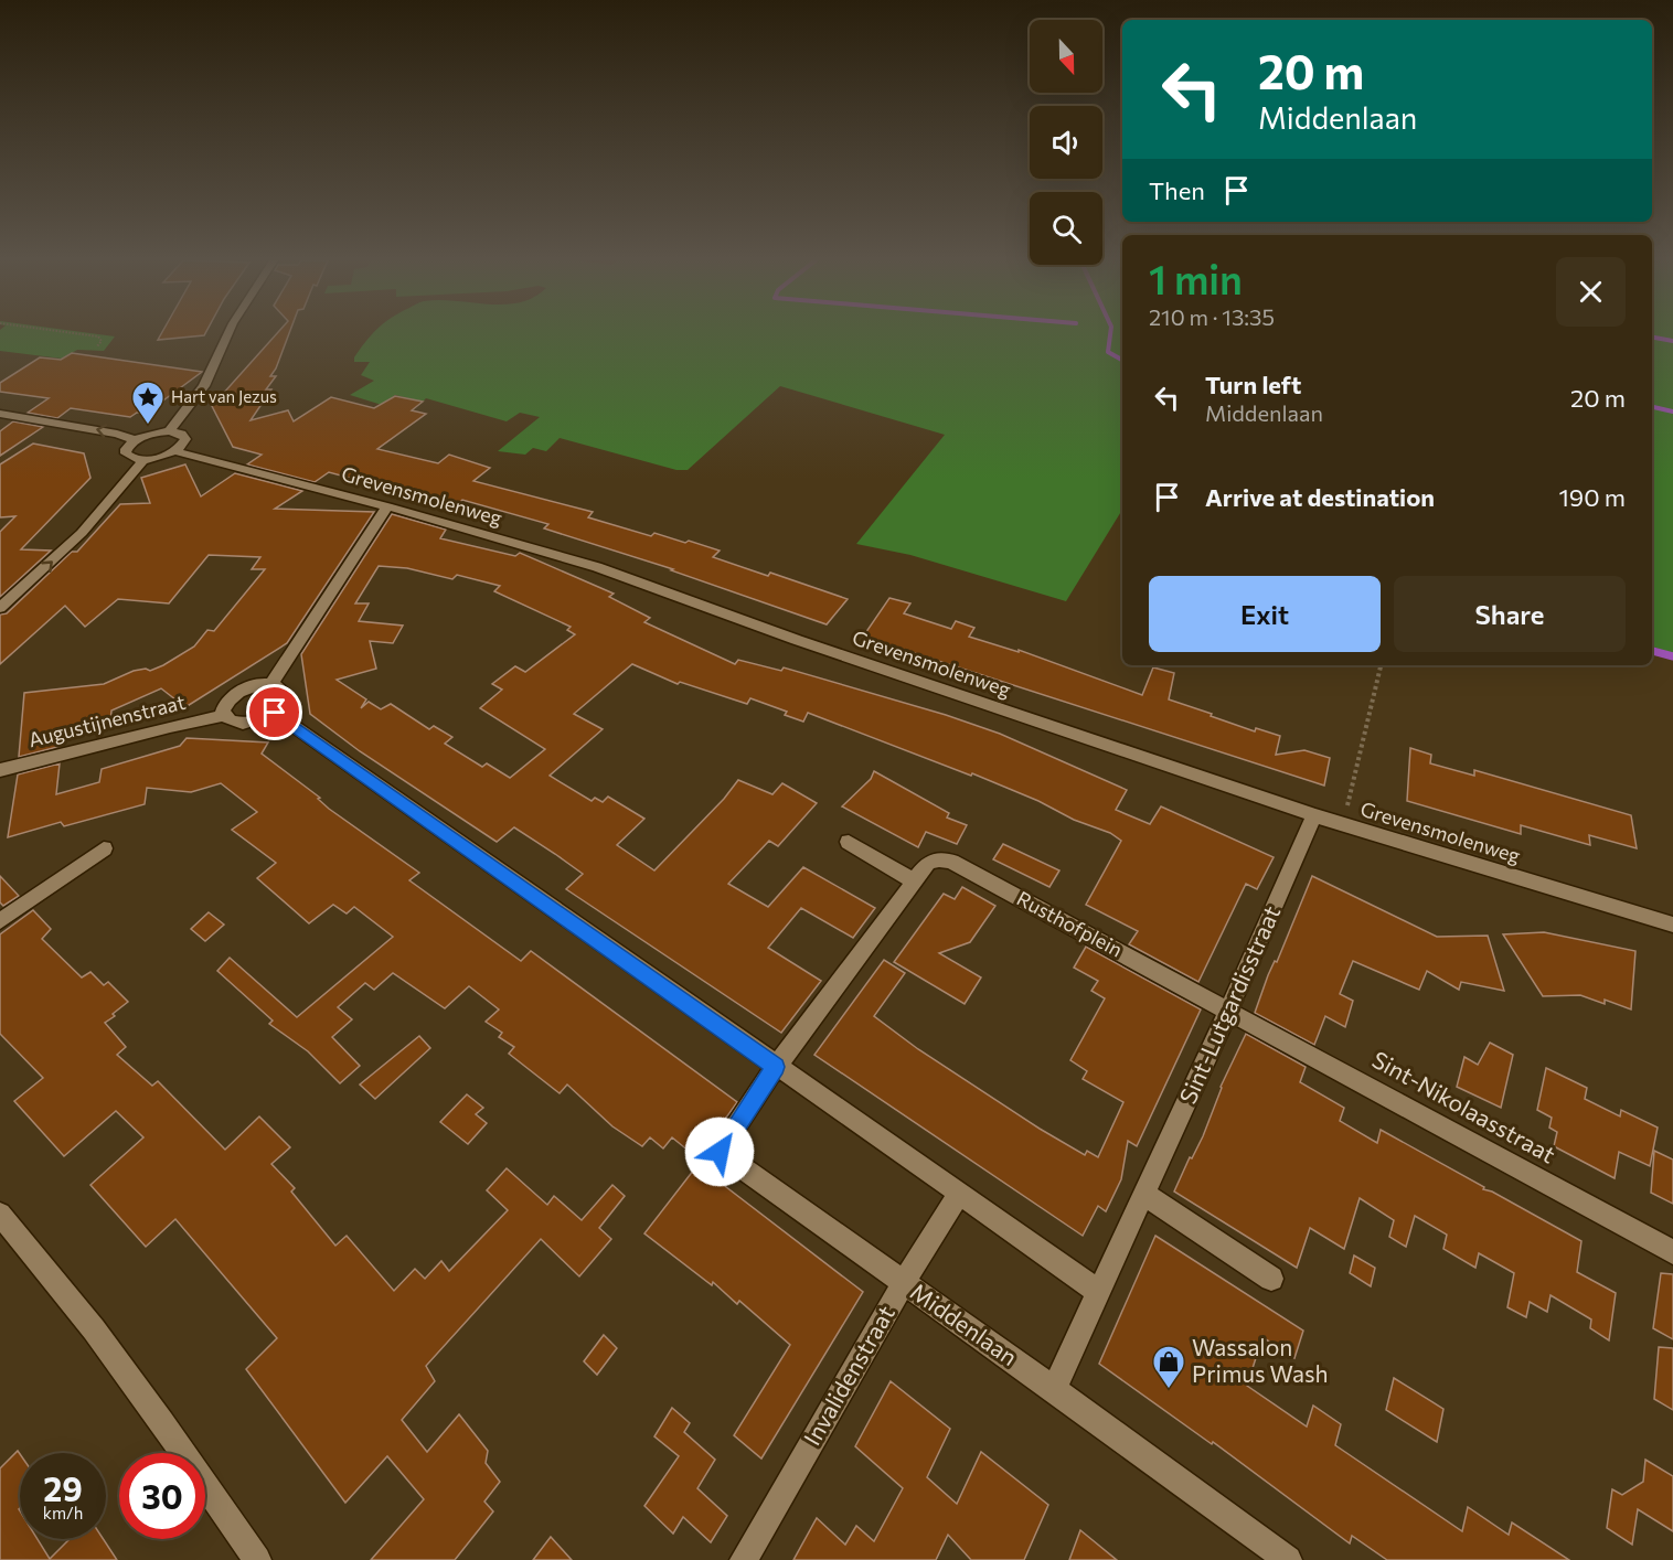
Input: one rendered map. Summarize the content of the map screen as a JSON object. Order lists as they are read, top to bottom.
{
  "streets": {
    "street": [
      "Grevensmolenweg",
      "Augustijnenstraat",
      "Rusthofplein",
      "Sint-Lutgardisstraat",
      "Sint-Nikolaasstraat",
      "Middenlaan",
      "Invalidenstraat"
    ]
  },
  "crossings": [
    ["Grevensmolenweg", "Sint-Lutgardisstraat"],
    ["Rusthofplein", "Sint-Lutgardisstraat"],
    ["Rusthofplein", "Sint-Nikolaasstraat"],
    ["Rusthofplein", "Middenlaan"],
    ["Sint-Lutgardisstraat", "Sint-Nikolaasstraat"],
    ["Sint-Lutgardisstraat", "Middenlaan"],
    ["Middenlaan", "Invalidenstraat"]
  ],
  "places": {
    "place": ["Hart van Jezus"],
    "shop": ["Wassalon Primus Wash"]
  },
  "north": "bottom",
  "page": {
    "turn": ["20 m", "Middenlaan"],
    "then": "Then",
    "heading": ["1 min", "210 m · 13:35"],
    "list": [
      {
        "name": "Turn left",
        "note": "Middenlaan",
        "value": "20 m"
      },
      {
        "name": "Arrive at destination",
        "value": "190 m"
      }
    ],
    "buttons": ["Exit", "Share"],
    "speed": "29 km/h",
    "limit": "30"
  }
}
